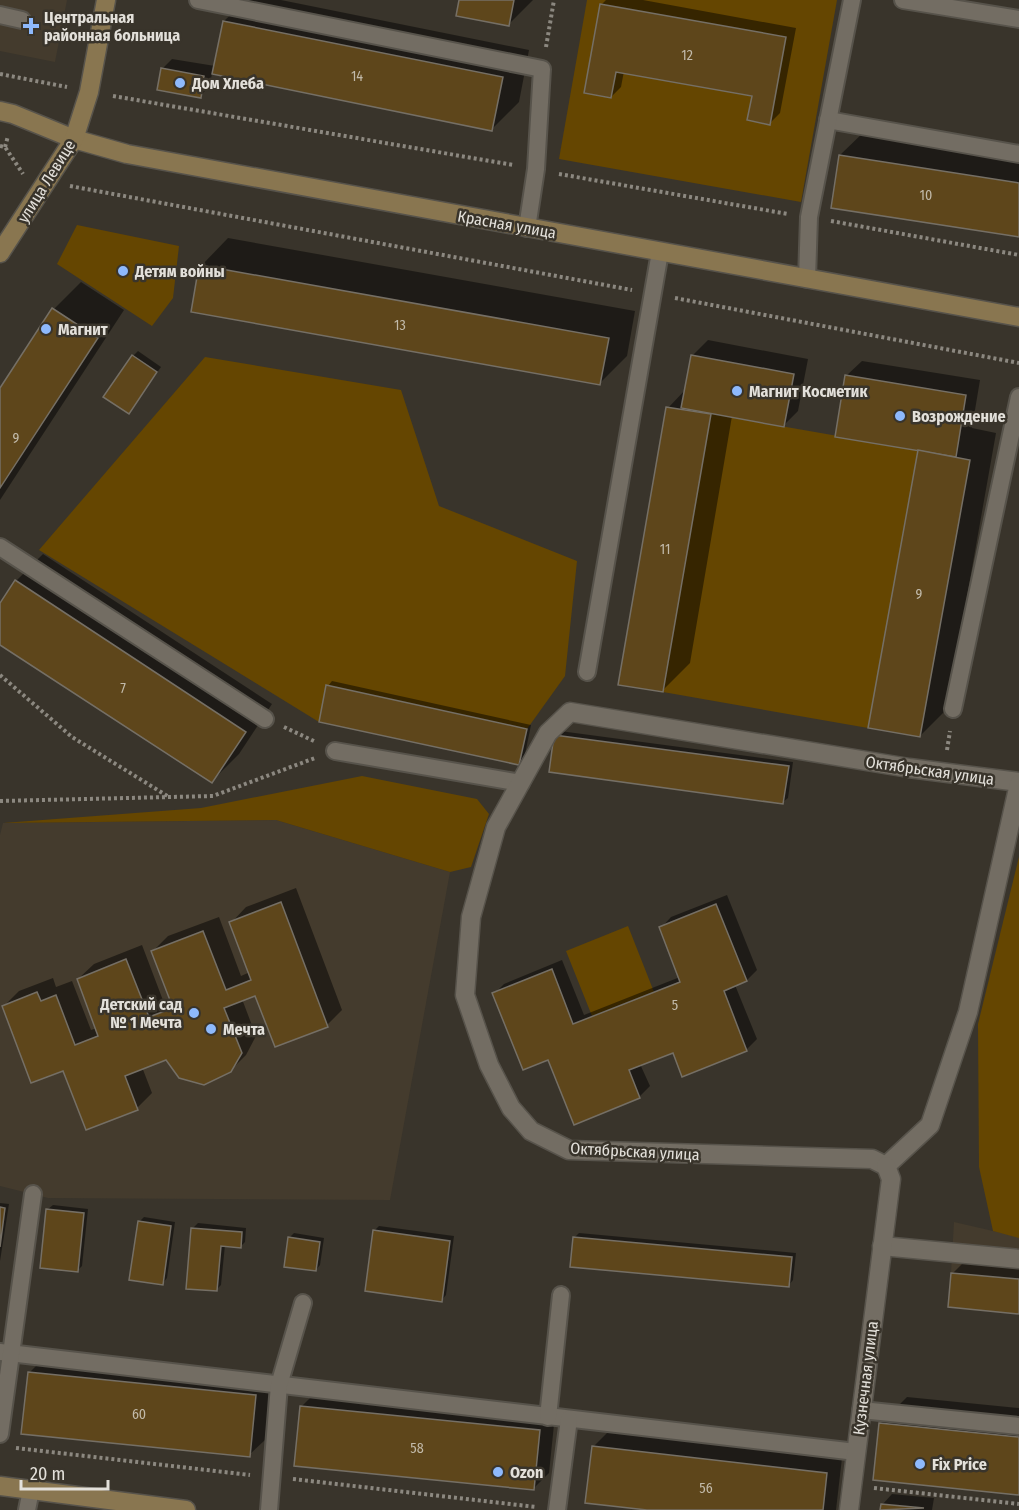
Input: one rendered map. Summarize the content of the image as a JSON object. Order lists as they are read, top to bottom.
{
  "streets": {
    "street": [
      "улица Левице",
      "Красная улица",
      "Октябрьская улица",
      "Кузнечная улица"
    ]
  },
  "crossings": [
    ["улица Левице", "Красная улица"],
    ["Октябрьская улица", "Кузнечная улица"]
  ],
  "places": {
    "health": ["Центральная районная больница"],
    "other": [
      "Дом Хлеба",
      "Детям войны",
      "Магнит",
      "Магнит Косметик",
      "Возрождение",
      "Детский сад № 1 Мечта",
      "Мечта",
      "Fix Price",
      "Ozon"
    ]
  },
  "house_numbers": [
    "12",
    "14",
    "10",
    "13",
    "9",
    "11",
    "9",
    "7",
    "5",
    "60",
    "58",
    "56"
  ],
  "scale_bar": "20 m"
}
